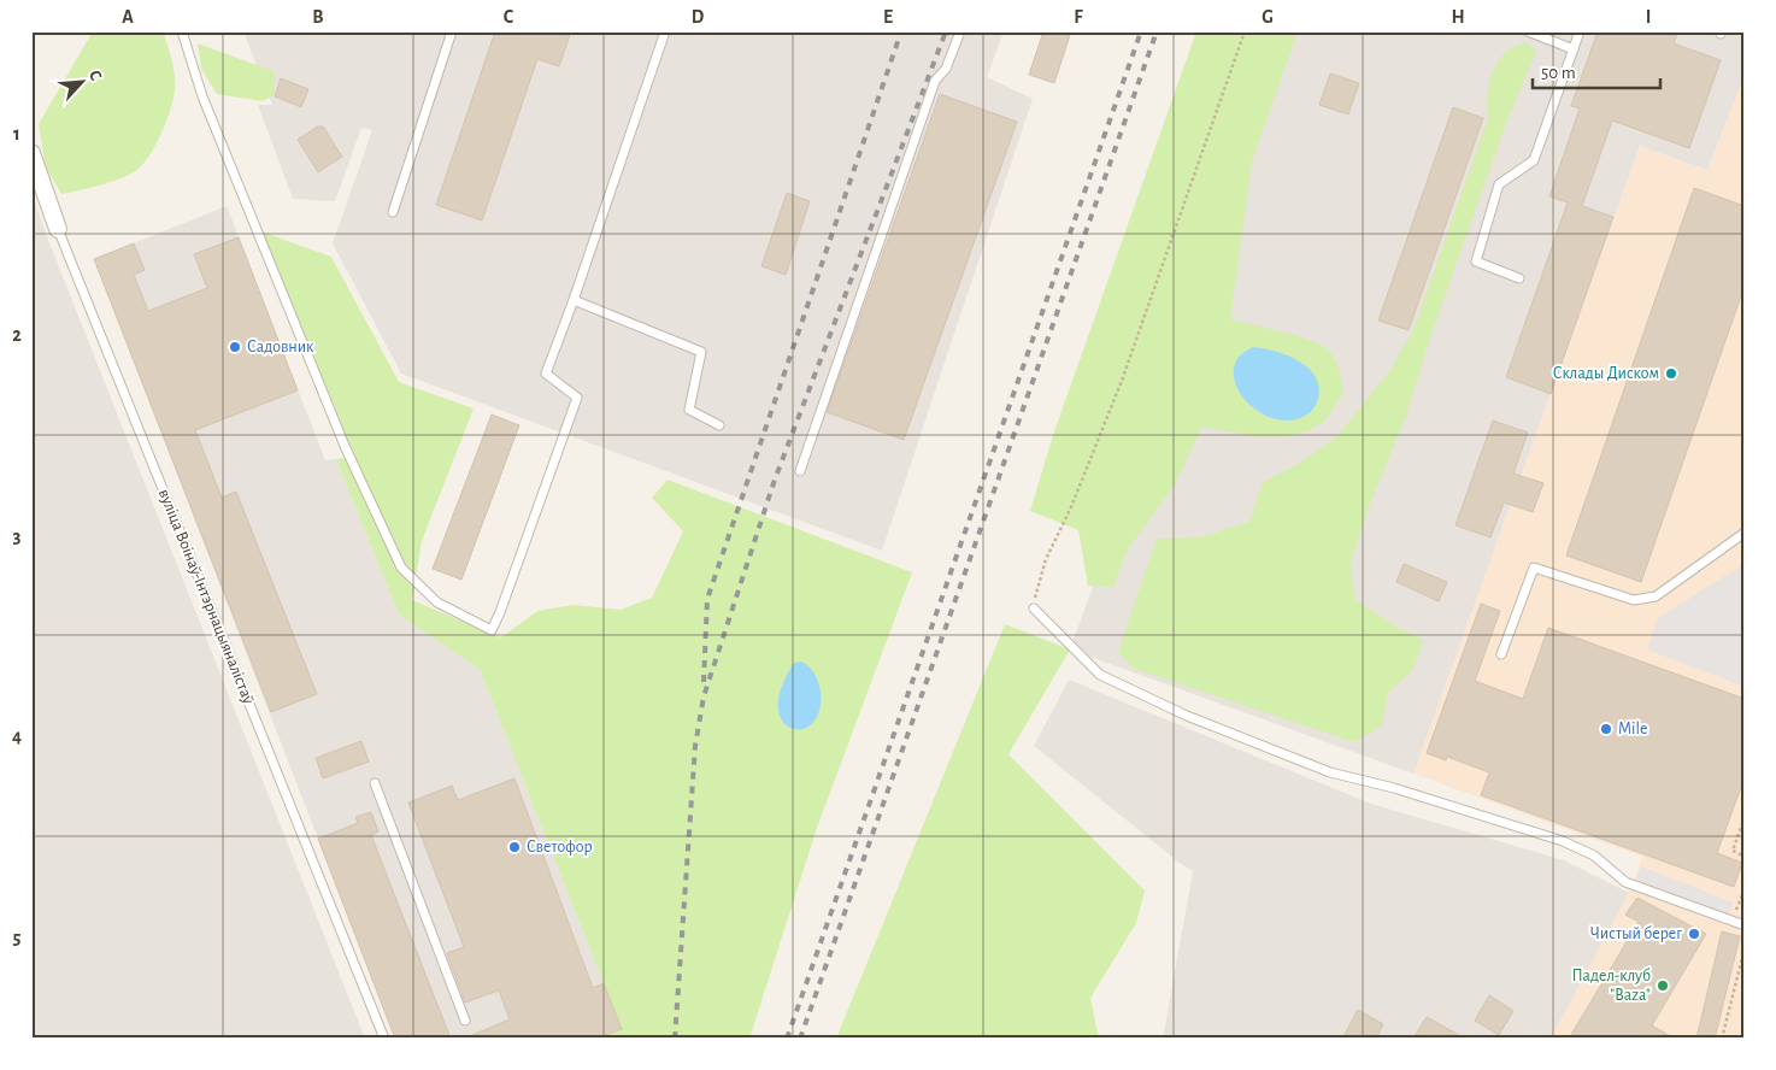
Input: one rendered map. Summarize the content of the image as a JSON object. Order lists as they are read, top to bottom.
{
  "streets": {
    "street": ["вуліца Воінаў-Інтэрнацыяналістаў"]
  },
  "places": [
    "Садовник",
    "Склады Диском",
    "Mile",
    "Светофор",
    "Чистый берег",
    "Падел-клуб \"Baza\""
  ],
  "scale_bar": "50 m",
  "north": "top right",
  "grid": {
    "columns": [
      "A",
      "B",
      "C",
      "D",
      "E",
      "F",
      "G",
      "H",
      "I"
    ],
    "rows": [
      "1",
      "2",
      "3",
      "4",
      "5"
    ]
  }
}
